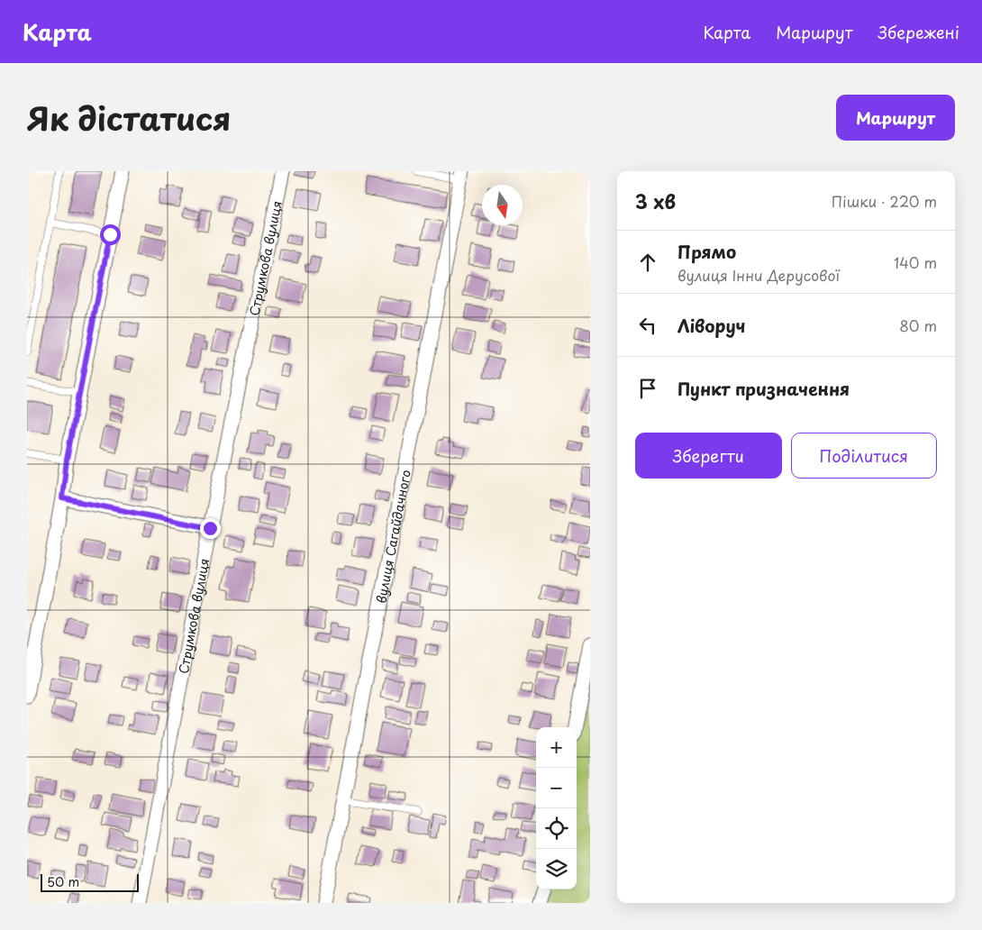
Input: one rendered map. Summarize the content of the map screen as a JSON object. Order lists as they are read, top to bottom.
{
  "streets": {
    "street": ["Струмкова вулиця", "вулиця Сагайдачного"]
  },
  "scale_bar": "50 m",
  "north": "bottom",
  "page": {
    "header": "Карта",
    "nav": ["Карта", "Маршрут", "Збережені"],
    "title": "Як дістатися",
    "buttons": [
      "Маршрут",
      ["Зберегти", "Поділитися"]
    ],
    "heading": ["3 хв", "Пішки · 220 m"],
    "list": [
      ["Прямо", "вулиця Інни Дерусової", "140 m"],
      ["Ліворуч", "80 m"],
      "Пункт призначення"
    ],
    "map_buttons": ["+", "−"],
    "scale": "50 m"
  }
}
